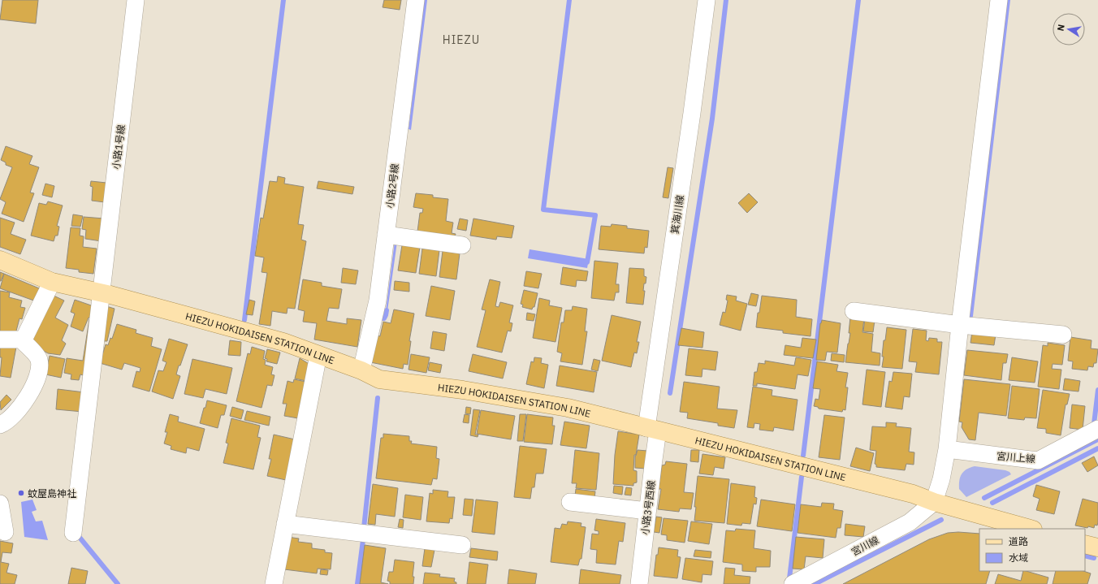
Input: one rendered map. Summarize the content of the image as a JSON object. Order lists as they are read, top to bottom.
{
  "streets": {
    "main road": ["HIEZU HOKIDAISEN STATION LINE"],
    "street": [
      "小路1号線",
      "小路2号線",
      "箕海川線",
      "宮川上線",
      "小路3号西線",
      "宮川線"
    ]
  },
  "crossings": [
    ["小路1号線", "HIEZU HOKIDAISEN STATION LINE"],
    ["小路2号線", "HIEZU HOKIDAISEN STATION LINE"],
    ["箕海川線", "HIEZU HOKIDAISEN STATION LINE"],
    ["箕海川線", "小路3号西線"],
    ["HIEZU HOKIDAISEN STATION LINE", "小路3号西線"],
    ["HIEZU HOKIDAISEN STATION LINE", "宮川線"]
  ],
  "districts": ["HIEZU"],
  "places": ["蚊屋島神社"],
  "legend": ["道路", "水域"],
  "north": "left"
}
